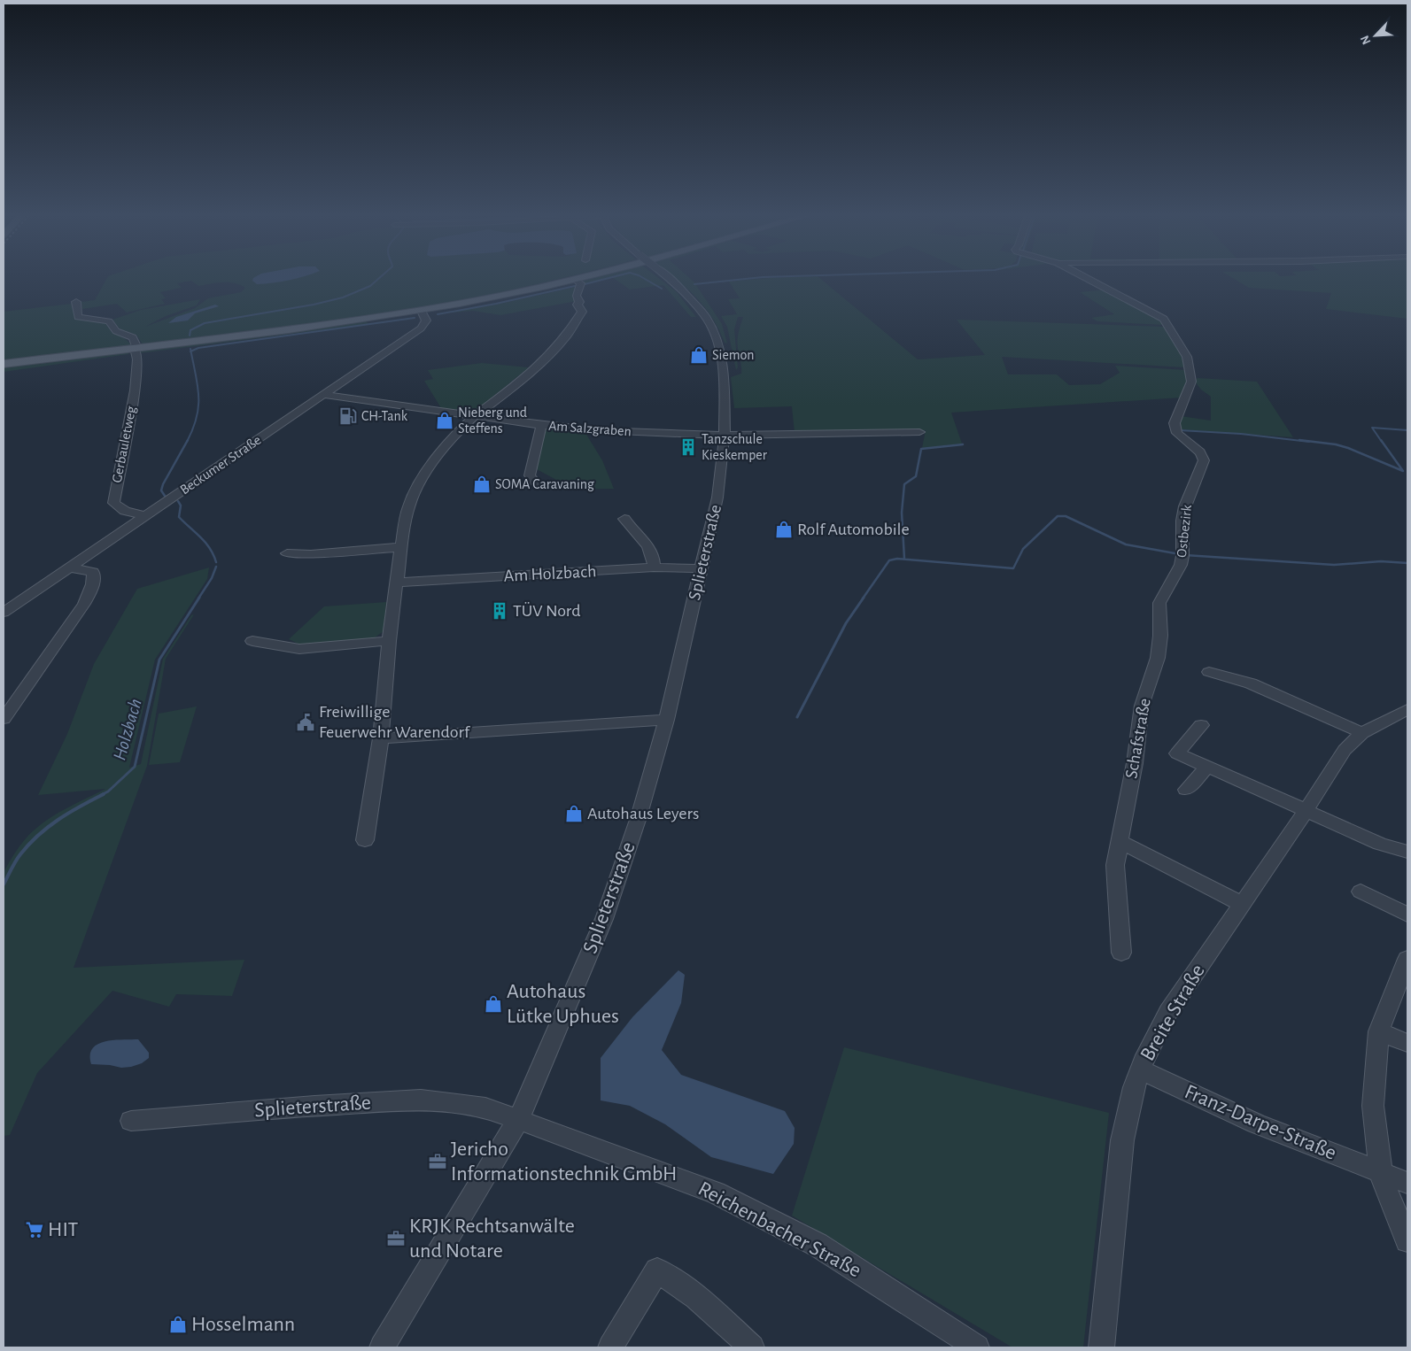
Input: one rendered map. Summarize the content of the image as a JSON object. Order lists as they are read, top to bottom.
{
  "streets": {
    "street": [
      "Am Salzgraben",
      "Gerbauletweg",
      "Beckumer Straße",
      "Ostbezirk",
      "Splieterstraße",
      "Am Holzbach",
      "Schafstraße",
      "Breite Straße",
      "Franz-Darpe-Straße",
      "Reichenbacher Straße"
    ]
  },
  "crossings": [
    ["Am Salzgraben", "Beckumer Straße"],
    ["Am Salzgraben", "Splieterstraße"],
    ["Gerbauletweg", "Beckumer Straße"],
    ["Ostbezirk", "Schafstraße"],
    ["Splieterstraße", "Am Holzbach"],
    ["Splieterstraße", "Reichenbacher Straße"],
    ["Breite Straße", "Franz-Darpe-Straße"]
  ],
  "water": ["Holzbach"],
  "places": {
    "shop": [
      "Siemon",
      "Nieberg und Steffens",
      "SOMA Caravaning",
      "Rolf Automobile",
      "Autohaus Leyers",
      "Autohaus Lütke Uphues",
      "Hosselmann"
    ],
    "fuel station": ["CH-Tank"],
    "building": ["Tanzschule Kieskemper", "TÜV Nord"],
    "public building": ["Freiwillige Feuerwehr Warendorf"],
    "office": ["Jericho Informationstechnik GmbH", "KRJK Rechtsanwälte und Notare"],
    "supermarket": ["HIT"]
  },
  "north": "bottom left"
}
